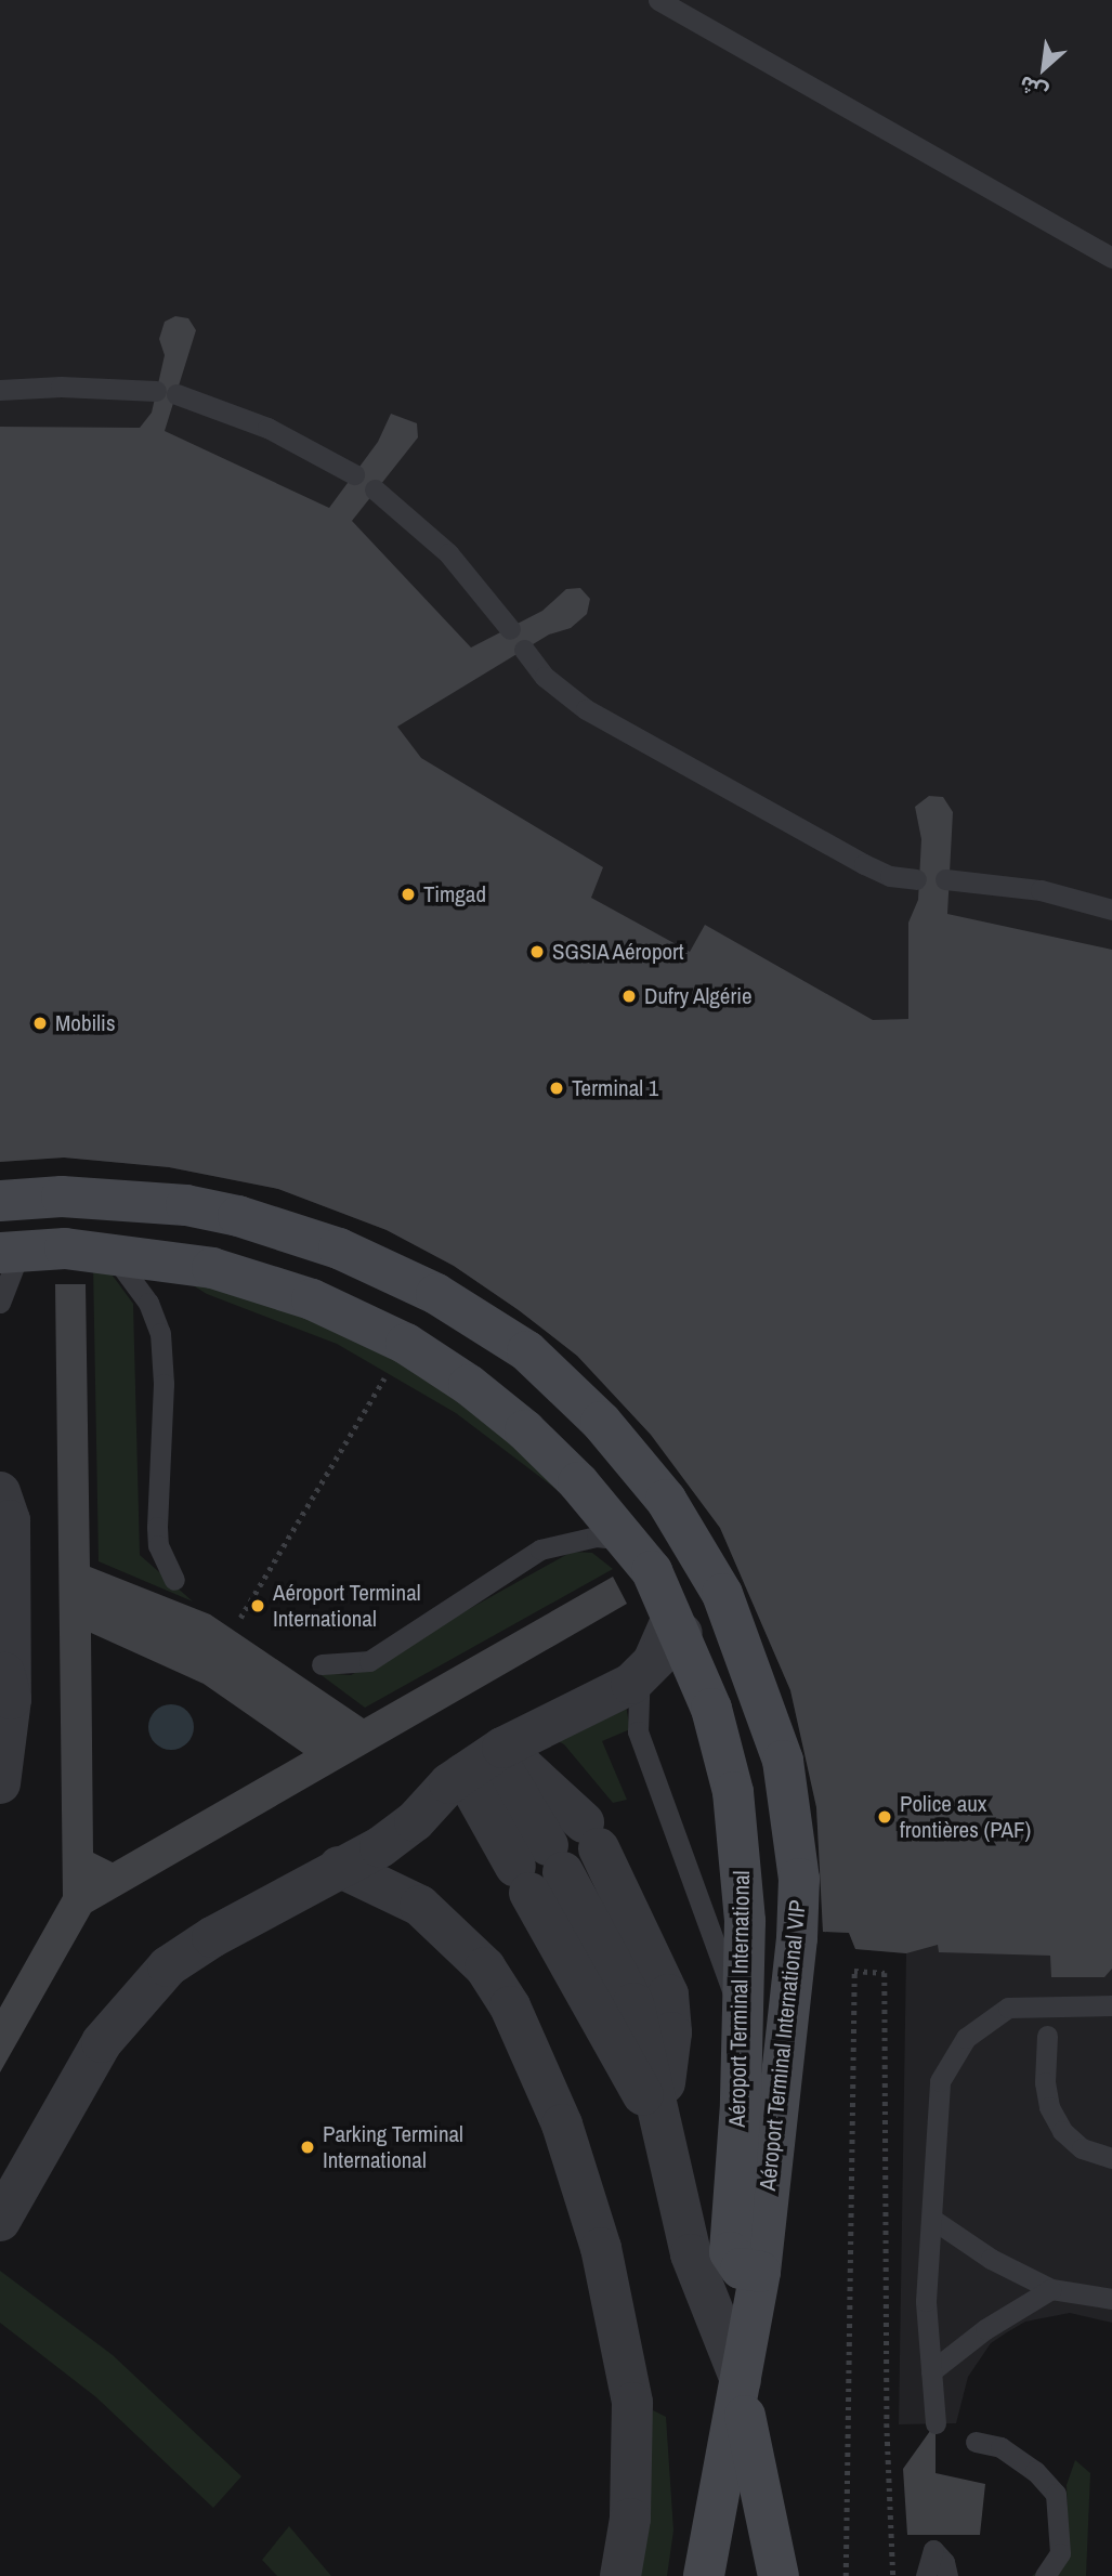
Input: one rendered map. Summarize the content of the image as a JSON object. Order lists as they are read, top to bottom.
{
  "streets": {
    "main road": ["Aéroport Terminal International", "Aéroport Terminal International VIP"]
  },
  "crossings": [
    ["Aéroport Terminal International", "Aéroport Terminal International VIP"]
  ],
  "places": [
    "Timgad",
    "SGSIA Aéroport",
    "Dufry Algérie",
    "Mobilis",
    "Terminal 1",
    "Aéroport Terminal International",
    "Police aux frontières (PAF)",
    "Parking Terminal International"
  ],
  "north": "bottom left"
}
